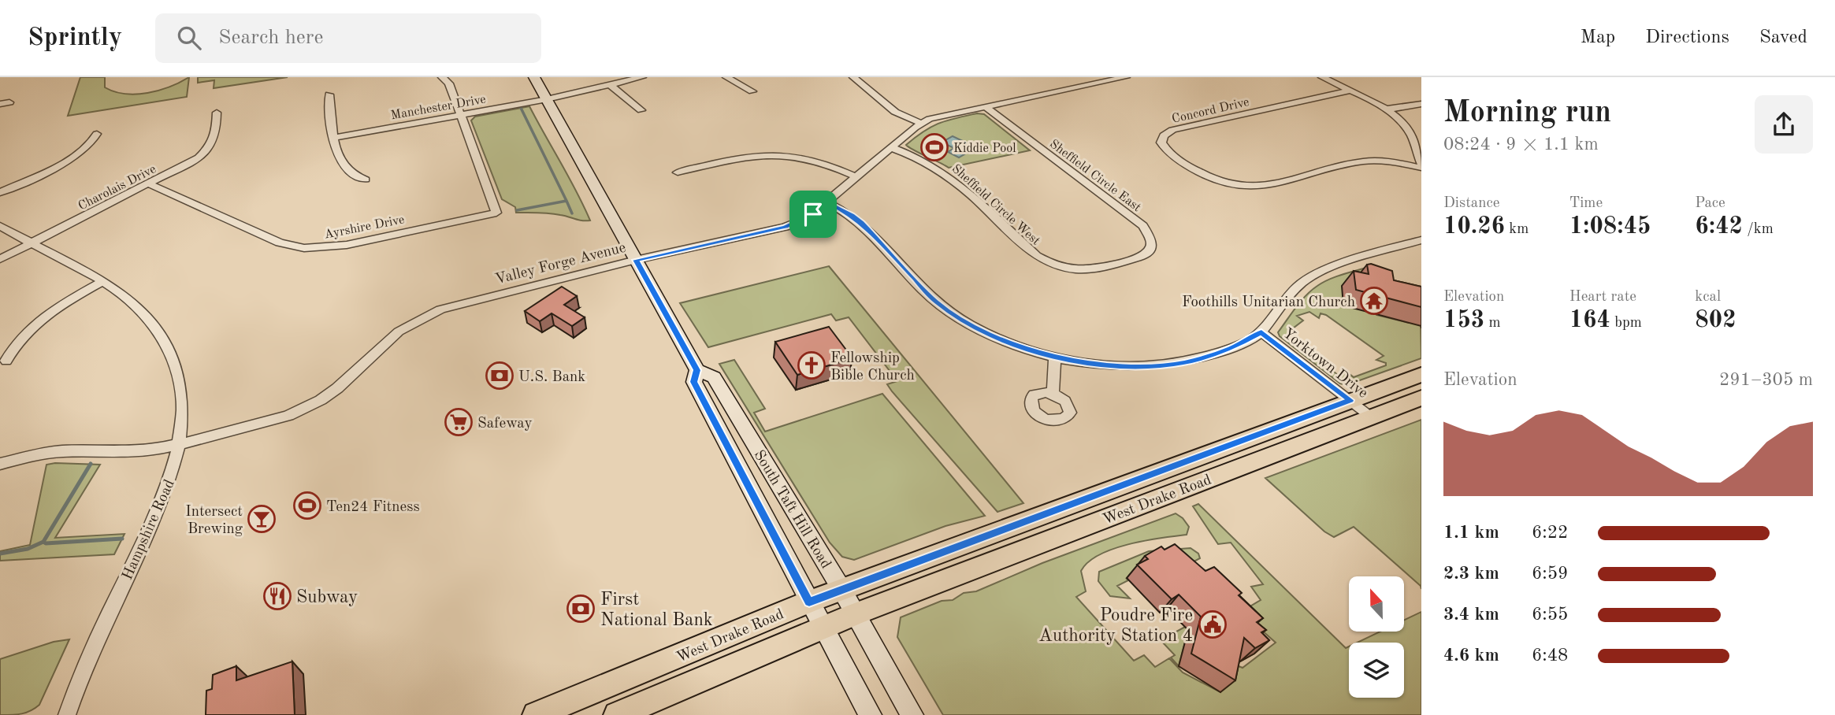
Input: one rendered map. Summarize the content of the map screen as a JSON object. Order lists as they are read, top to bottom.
{
  "streets": {
    "main road": ["West Drake Road", "South Taft Hill Road"],
    "street": [
      "Manchester Drive",
      "Concord Drive",
      "Sheffield Circle East",
      "Charolais Drive",
      "Sheffield Circle West",
      "Ayrshire Drive",
      "Valley Forge Avenue",
      "Yorktown Drive",
      "Hampshire Road"
    ]
  },
  "crossings": [
    ["Manchester Drive", "Ayrshire Drive"],
    ["Manchester Drive", "South Taft Hill Road"],
    ["Sheffield Circle East", "Sheffield Circle West"],
    ["Sheffield Circle East", "Valley Forge Avenue"],
    ["Charolais Drive", "Ayrshire Drive"],
    ["Charolais Drive", "Hampshire Road"],
    ["Sheffield Circle West", "Valley Forge Avenue"],
    ["Valley Forge Avenue", "South Taft Hill Road"],
    ["Valley Forge Avenue", "Hampshire Road"],
    ["Yorktown Drive", "West Drake Road"],
    ["West Drake Road", "South Taft Hill Road"]
  ],
  "places": {
    "sports": ["Kiddie Pool", "Ten24 Fitness"],
    "temple": ["Foothills Unitarian Church"],
    "church": ["Fellowship Bible Church"],
    "bank": ["U.S. Bank", "First National Bank"],
    "supermarket": ["Safeway"],
    "bar": ["Intersect Brewing"],
    "restaurant": ["Subway"],
    "public building": ["Poudre Fire Authority Station 4"]
  },
  "north": "top",
  "page": {
    "header": "Sprintly",
    "search": "Search here",
    "nav": ["Map", "Directions", "Saved"],
    "heading": ["Morning run", "08:24 · 9 × 1.1 km"],
    "stats": [
      ["Distance", "10.26 km"],
      ["Time", "1:08:45"],
      ["Pace", "6:42 /km"],
      ["Elevation", "153 m"],
      ["Heart rate", "164 bpm"],
      ["kcal", "802"]
    ],
    "chart": ["Elevation", "291–305 m"],
    "list": [
      {
        "name": "1.1 km",
        "note": "6:22"
      },
      {
        "name": "2.3 km",
        "note": "6:59"
      },
      {
        "name": "3.4 km",
        "note": "6:55"
      },
      {
        "name": "4.6 km",
        "note": "6:48"
      }
    ]
  }
}
